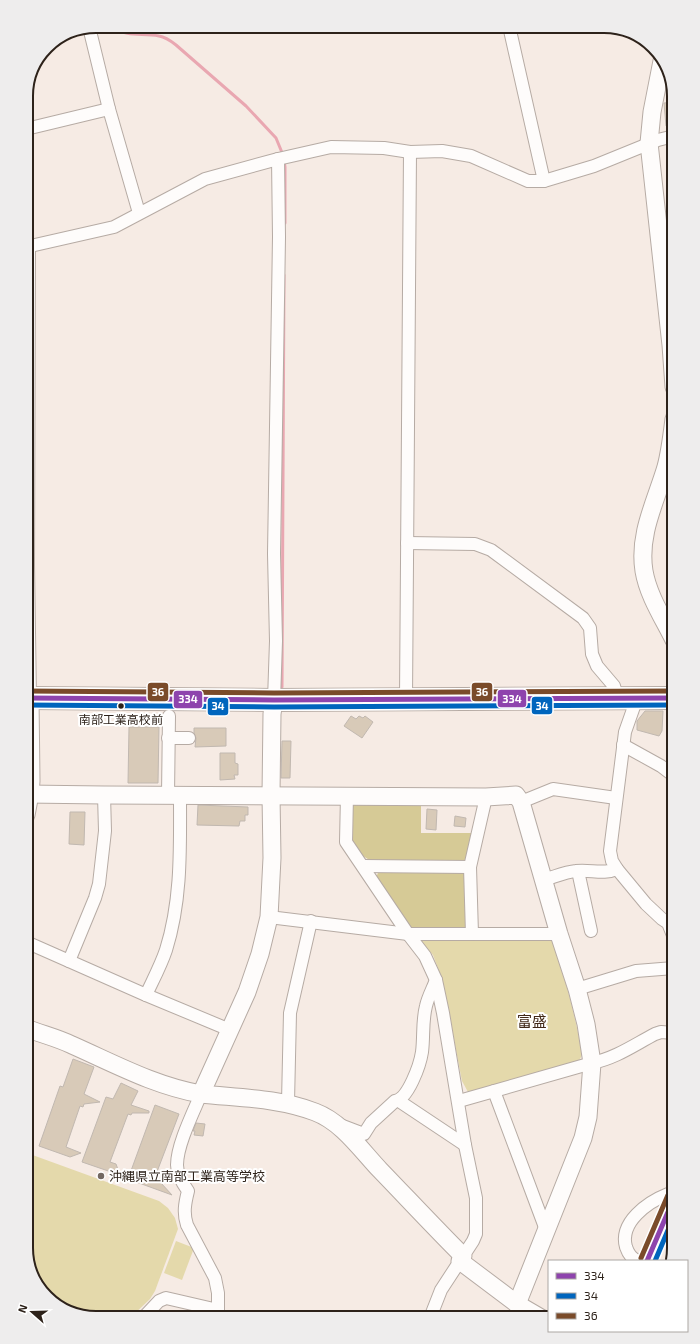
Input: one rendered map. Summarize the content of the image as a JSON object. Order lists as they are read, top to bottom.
{
  "districts": ["富盛"],
  "places": ["南部工業高校前", "沖縄県立南部工業高等学校"],
  "lines": ["transit line 36", "transit line 334", "transit line 34"],
  "legend": ["334", "34", "36"],
  "north": "left"
}
